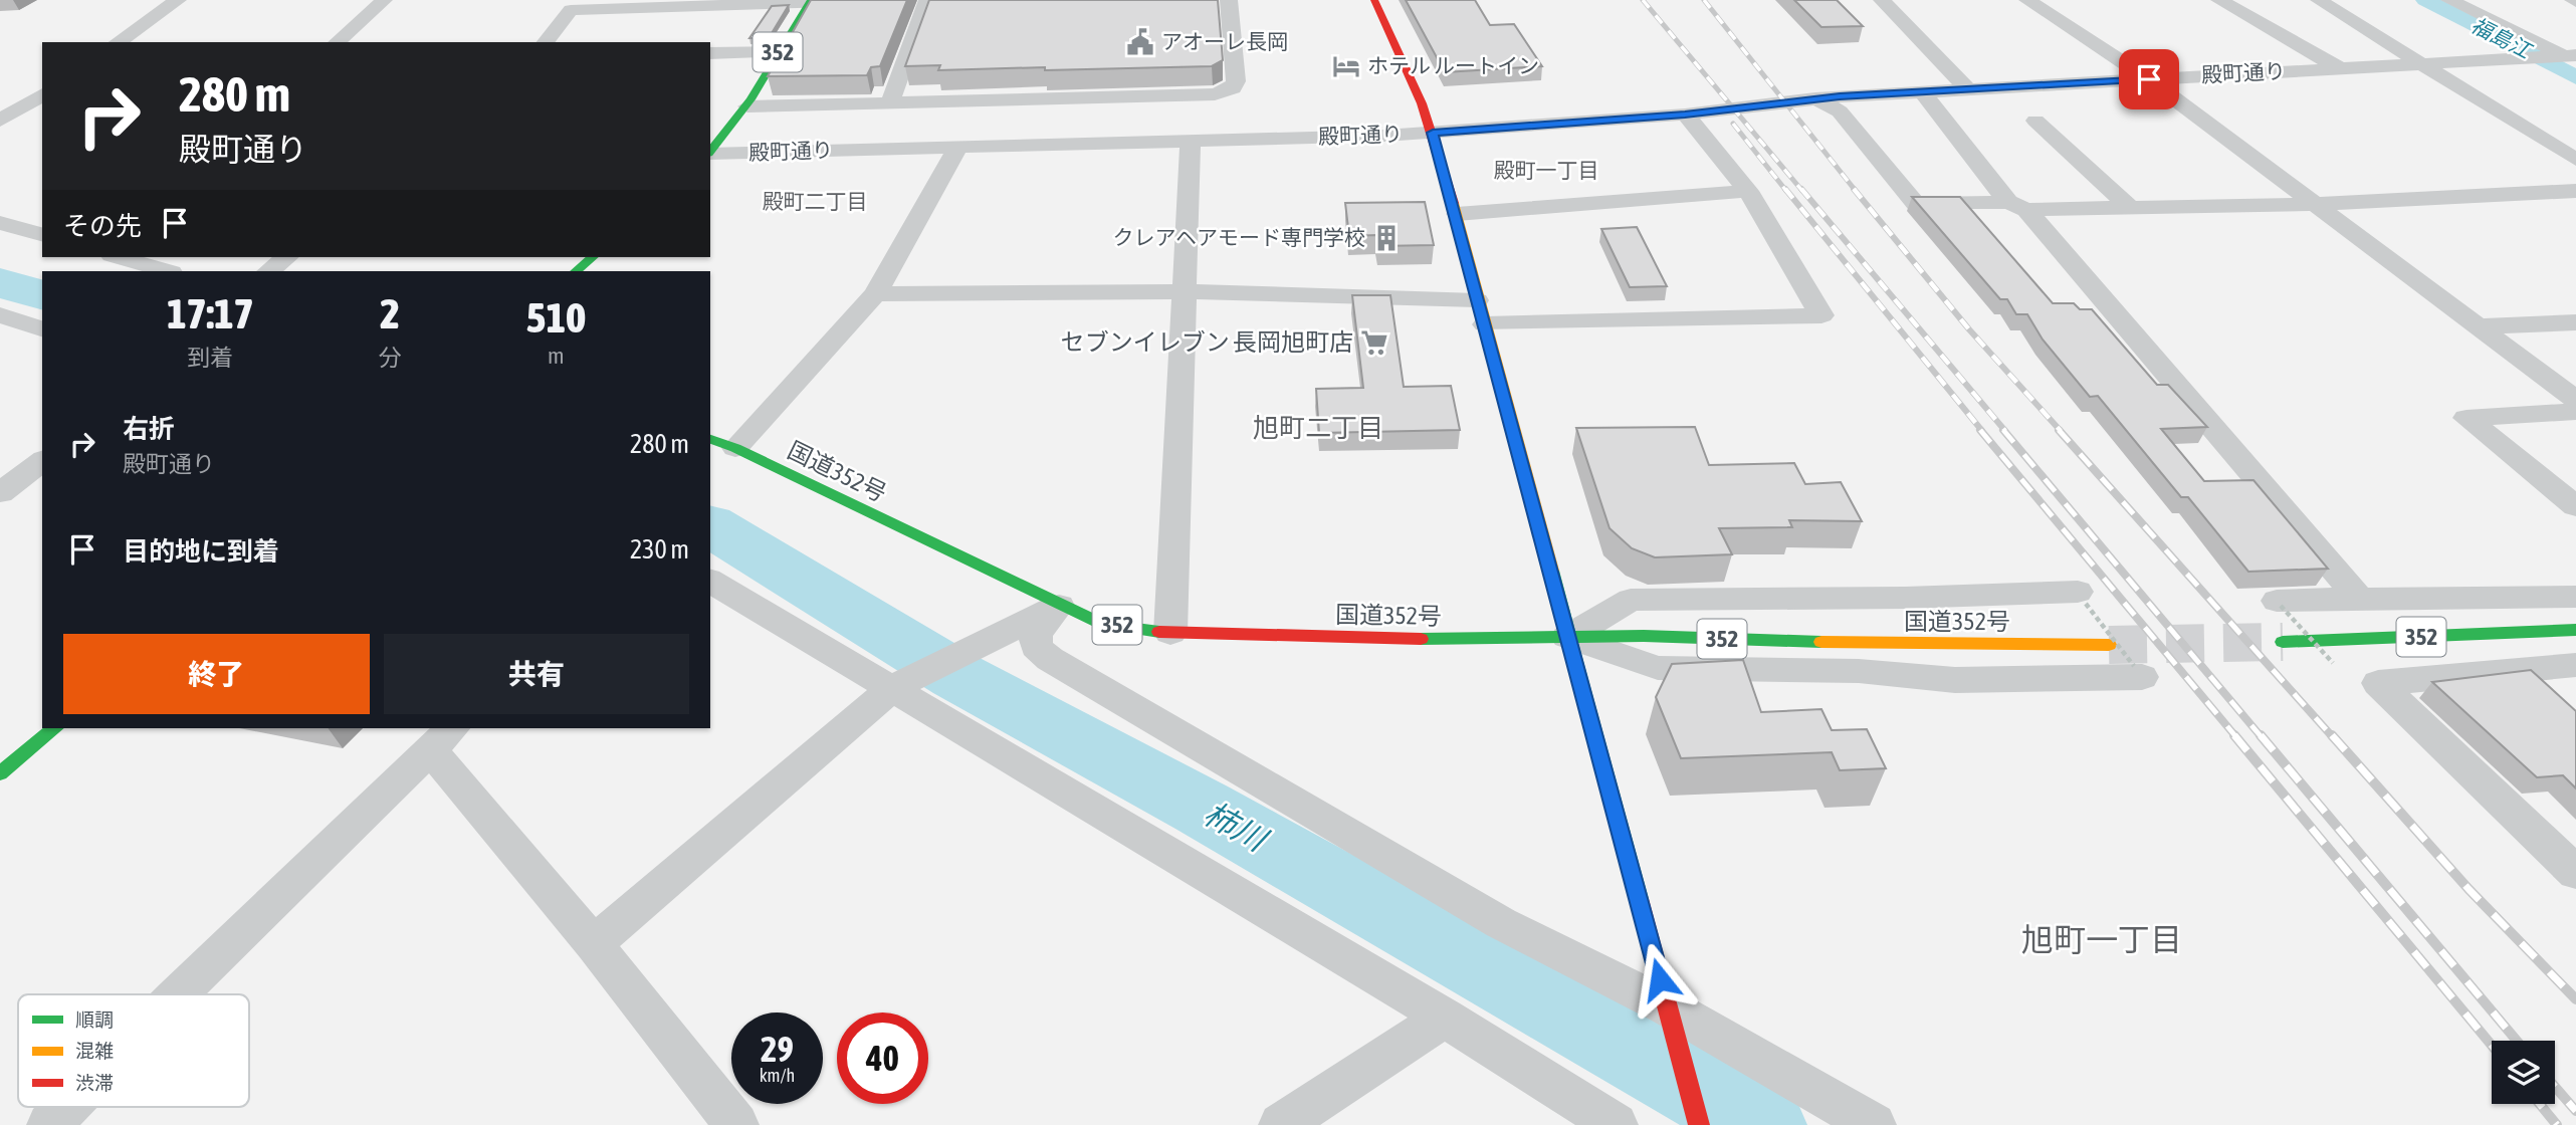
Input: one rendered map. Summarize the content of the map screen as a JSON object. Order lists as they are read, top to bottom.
{
  "streets": {
    "main road": ["352", "国道352号"],
    "street": ["殿町通り"]
  },
  "districts": [
    "殿町一丁目",
    "殿町二丁目",
    "旭町二丁目",
    "旭町一丁目"
  ],
  "water": ["福島江", "柿川"],
  "places": {
    "public building": ["アオーレ長岡"],
    "hotel": ["ホテル ルートイン"],
    "building": ["クレアヘアモード専門学校"],
    "supermarket": ["セブンイレブン 長岡旭町店"]
  },
  "legend": ["順調", "混雑", "渋滞"],
  "page": {
    "turn": ["280 m", "殿町通り"],
    "then": "その先",
    "eta": [
      "17:17",
      "到着",
      "2",
      "分",
      "510",
      "m"
    ],
    "list": [
      {
        "name": "右折",
        "note": "殿町通り",
        "value": "280 m"
      },
      {
        "name": "目的地に到着",
        "value": "230 m"
      }
    ],
    "buttons": ["終了", "共有"],
    "speed": "29 km/h",
    "limit": "40"
  }
}
